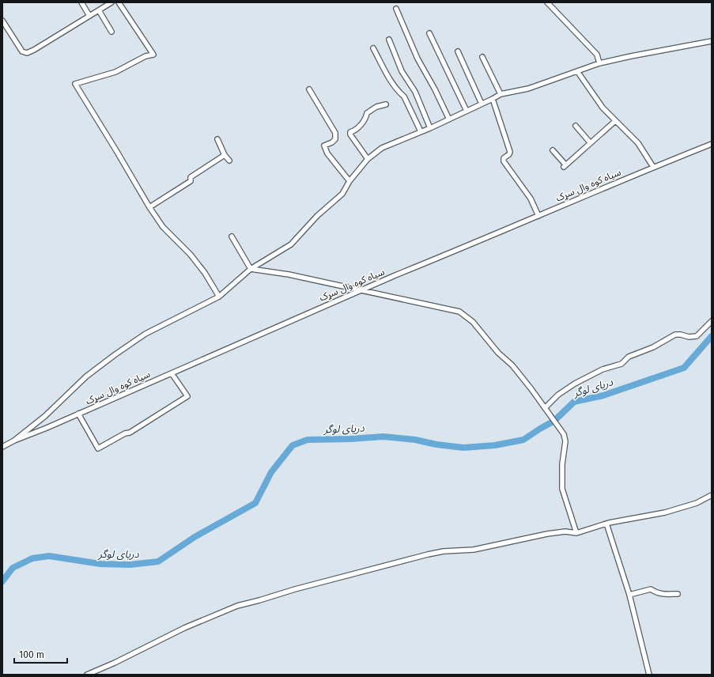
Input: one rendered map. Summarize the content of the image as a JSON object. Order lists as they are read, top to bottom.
{
  "streets": {
    "street": ["سیاه کوه وال سړک"]
  },
  "water": ["دریای لوگر"],
  "scale_bar": "100 m"
}
